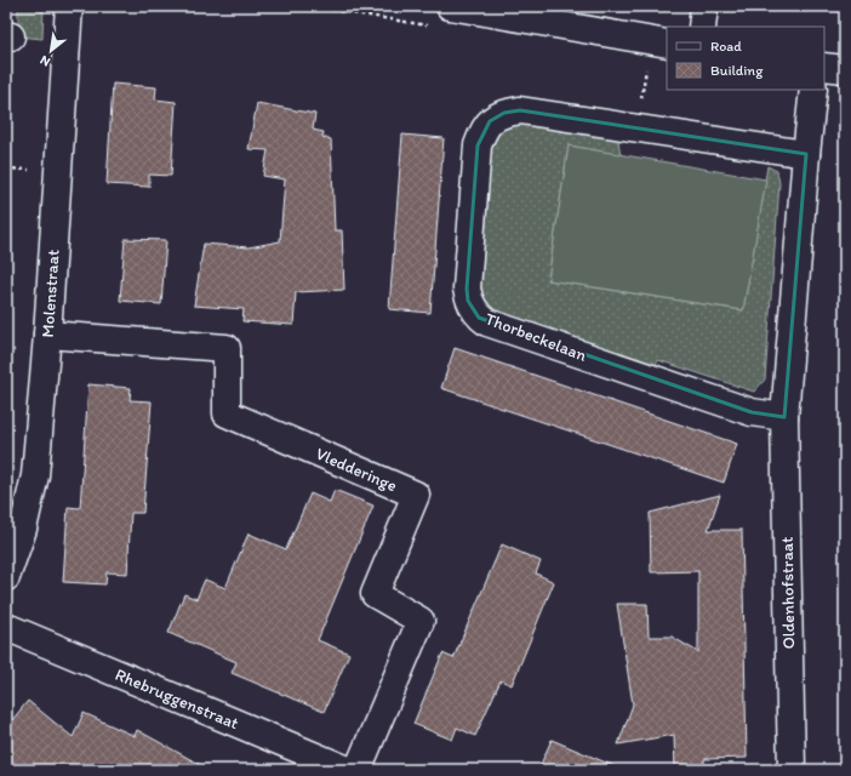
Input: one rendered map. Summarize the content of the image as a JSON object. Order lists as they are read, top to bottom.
{
  "streets": {
    "street": [
      "Molenstraat",
      "Thorbeckelaan",
      "Vledderinge",
      "Oldenhofstraat",
      "Rhebruggenstraat"
    ]
  },
  "crossings": [
    ["Molenstraat", "Vledderinge"],
    ["Thorbeckelaan", "Oldenhofstraat"]
  ],
  "legend": ["Road", "Building"],
  "north": "bottom left"
}
